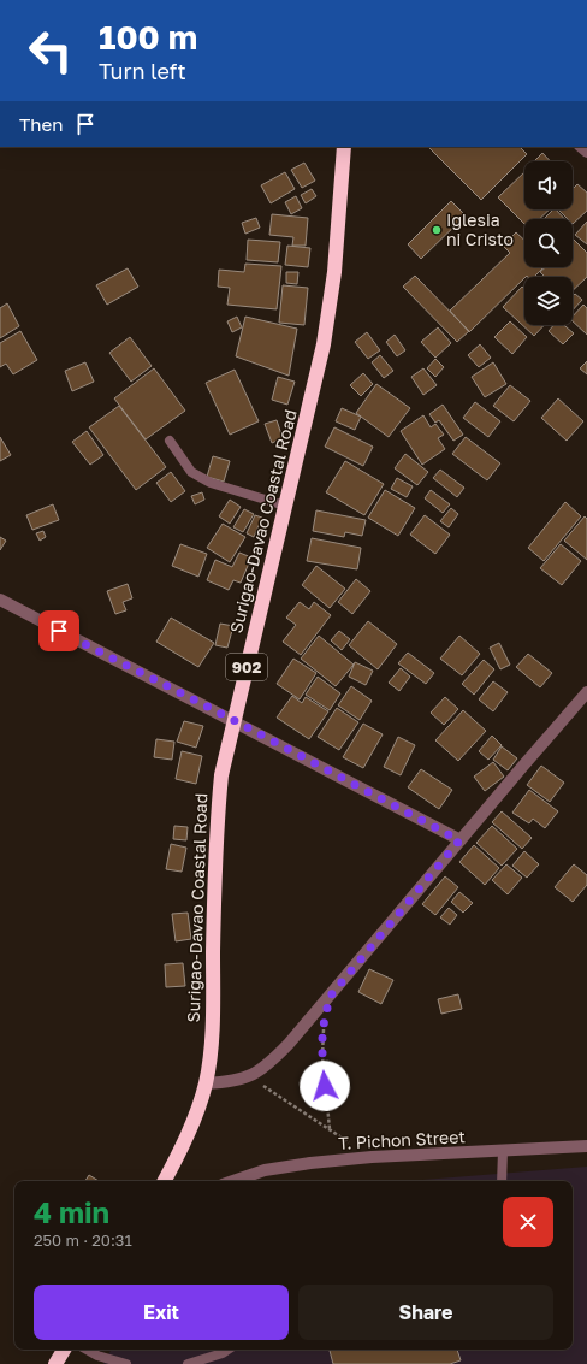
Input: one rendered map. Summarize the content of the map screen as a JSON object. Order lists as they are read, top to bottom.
{
  "streets": {
    "highway": ["Surigao-Davao Coastal Road", "902"],
    "street": ["T. Pichon Street"]
  },
  "places": ["Iglesia ni Cristo"],
  "page": {
    "turn": ["100 m", "Turn left"],
    "then": "Then",
    "heading": ["4 min", "250 m · 20:31"],
    "buttons": ["Exit", "Share"]
  }
}
